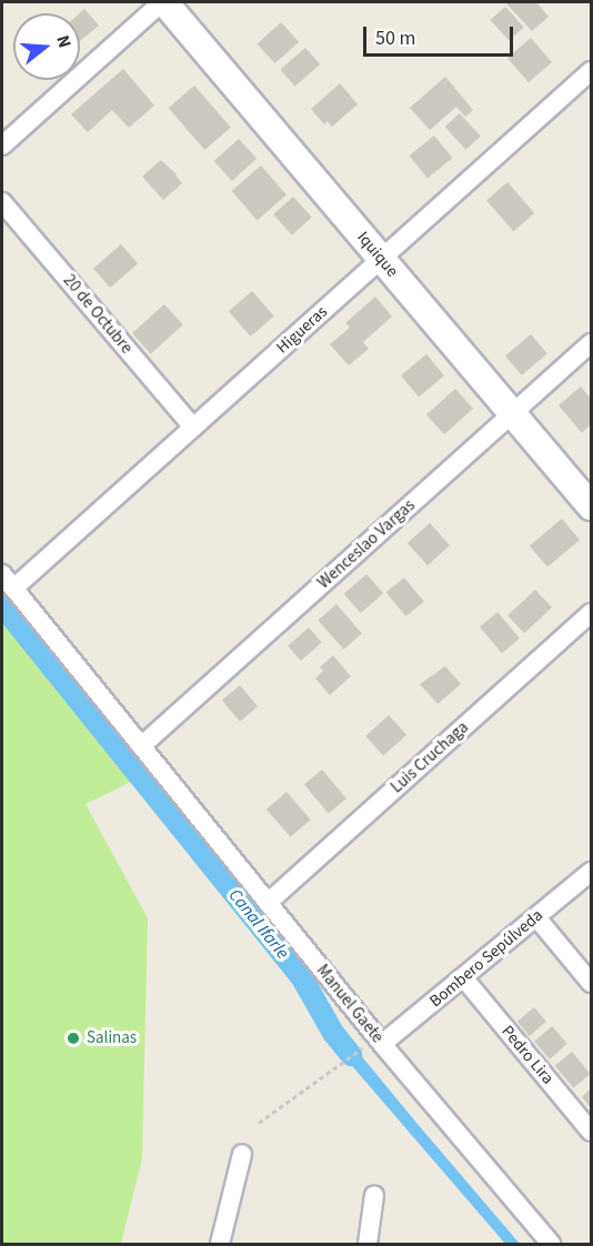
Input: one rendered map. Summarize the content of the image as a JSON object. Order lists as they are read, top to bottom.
{
  "streets": {
    "street": [
      "Iquique",
      "20 de Octubre",
      "Higueras",
      "Wenceslao Vargas",
      "Luis Cruchaga",
      "Bombero Sepúlveda",
      "Manuel Gaete",
      "Pedro Lira"
    ]
  },
  "crossings": [
    ["Iquique", "Higueras"],
    ["Iquique", "Wenceslao Vargas"],
    ["20 de Octubre", "Higueras"],
    ["Higueras", "Manuel Gaete"],
    ["Wenceslao Vargas", "Manuel Gaete"],
    ["Luis Cruchaga", "Manuel Gaete"],
    ["Bombero Sepúlveda", "Manuel Gaete"],
    ["Bombero Sepúlveda", "Pedro Lira"]
  ],
  "water": ["Canal Ifarle"],
  "places": ["Salinas"],
  "scale_bar": "50 m",
  "north": "right"
}
